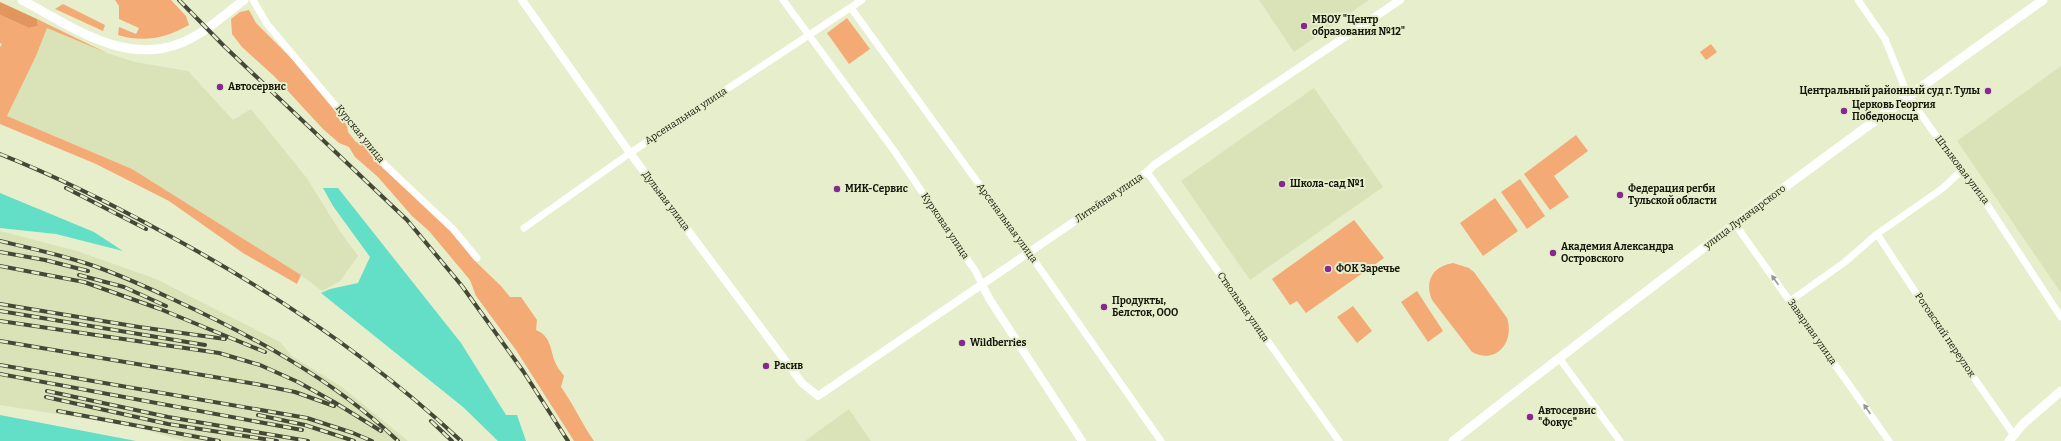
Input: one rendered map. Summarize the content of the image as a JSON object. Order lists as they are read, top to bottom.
{
  "streets": {
    "main road": ["улица Луначарского"],
    "street": [
      "Арсенальная улица",
      "Курская улица",
      "Штыковая улица",
      "Литейная улица",
      "Дульная улица",
      "Курковая улица",
      "Ствольная улица",
      "Заварная улица",
      "Роговский переулок"
    ]
  },
  "crossings": [
    ["Арсенальная улица", "Литейная улица"],
    ["Арсенальная улица", "Дульная улица"],
    ["Арсенальная улица", "Курковая улица"],
    ["Штыковая улица", "улица Луначарского"],
    ["Литейная улица", "Дульная улица"],
    ["Литейная улица", "Курковая улица"],
    ["Литейная улица", "Ствольная улица"],
    ["улица Луначарского", "Заварная улица"]
  ],
  "one_way": ["Заварная улица"],
  "places": [
    "МБОУ \"Центр образования №12\"",
    "Автосервис",
    "Центральный районный суд г. Тулы",
    "Церковь Георгия Победоносца",
    "Школа-сад №1",
    "МИК-Сервис",
    "Федерация регби Тульской области",
    "Академия Александра Островского",
    "ФОК Заречье",
    "Продукты, Белсток, ООО",
    "Wildberries",
    "Расив",
    "Автосервис \"Фокус\""
  ]
}
